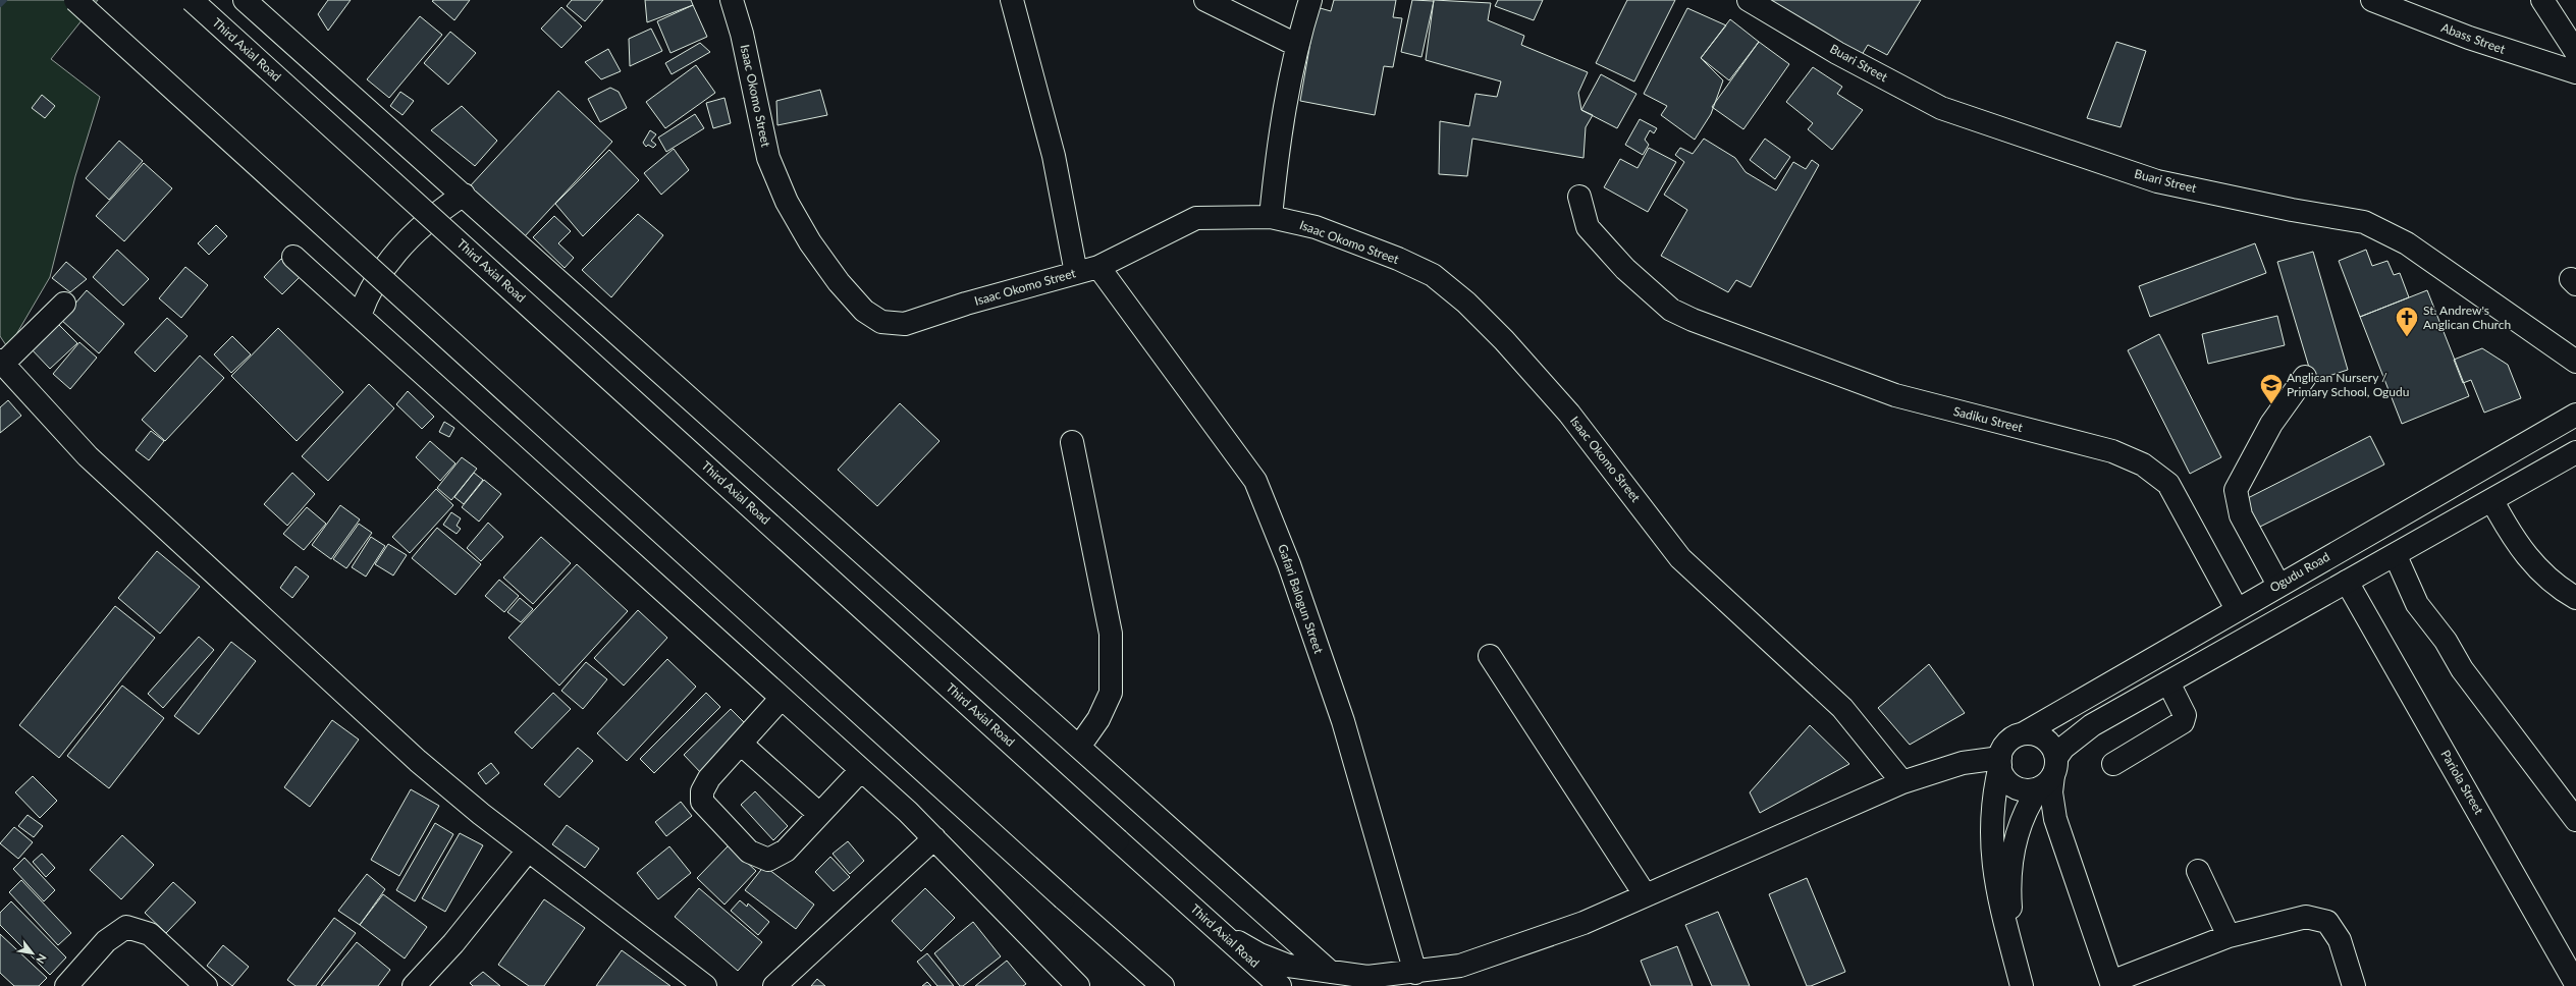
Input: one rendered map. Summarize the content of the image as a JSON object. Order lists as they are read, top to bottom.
{
  "streets": {
    "main road": [
      "Abass Street",
      "Third Axial Road",
      "Buari Street",
      "Isaac Okomo Street",
      "Sadiku Street",
      "Ogudu Road",
      "Gafari Balogun Street",
      "Pariola Street"
    ]
  },
  "crossings": [
    ["Isaac Okomo Street", "Gafari Balogun Street"],
    ["Sadiku Street", "Ogudu Road"]
  ],
  "places": {
    "church": ["St. Andrew's Anglican Church"],
    "school or university": ["Anglican Nursery / Primary School, Ogudu"]
  },
  "north": "bottom right"
}
